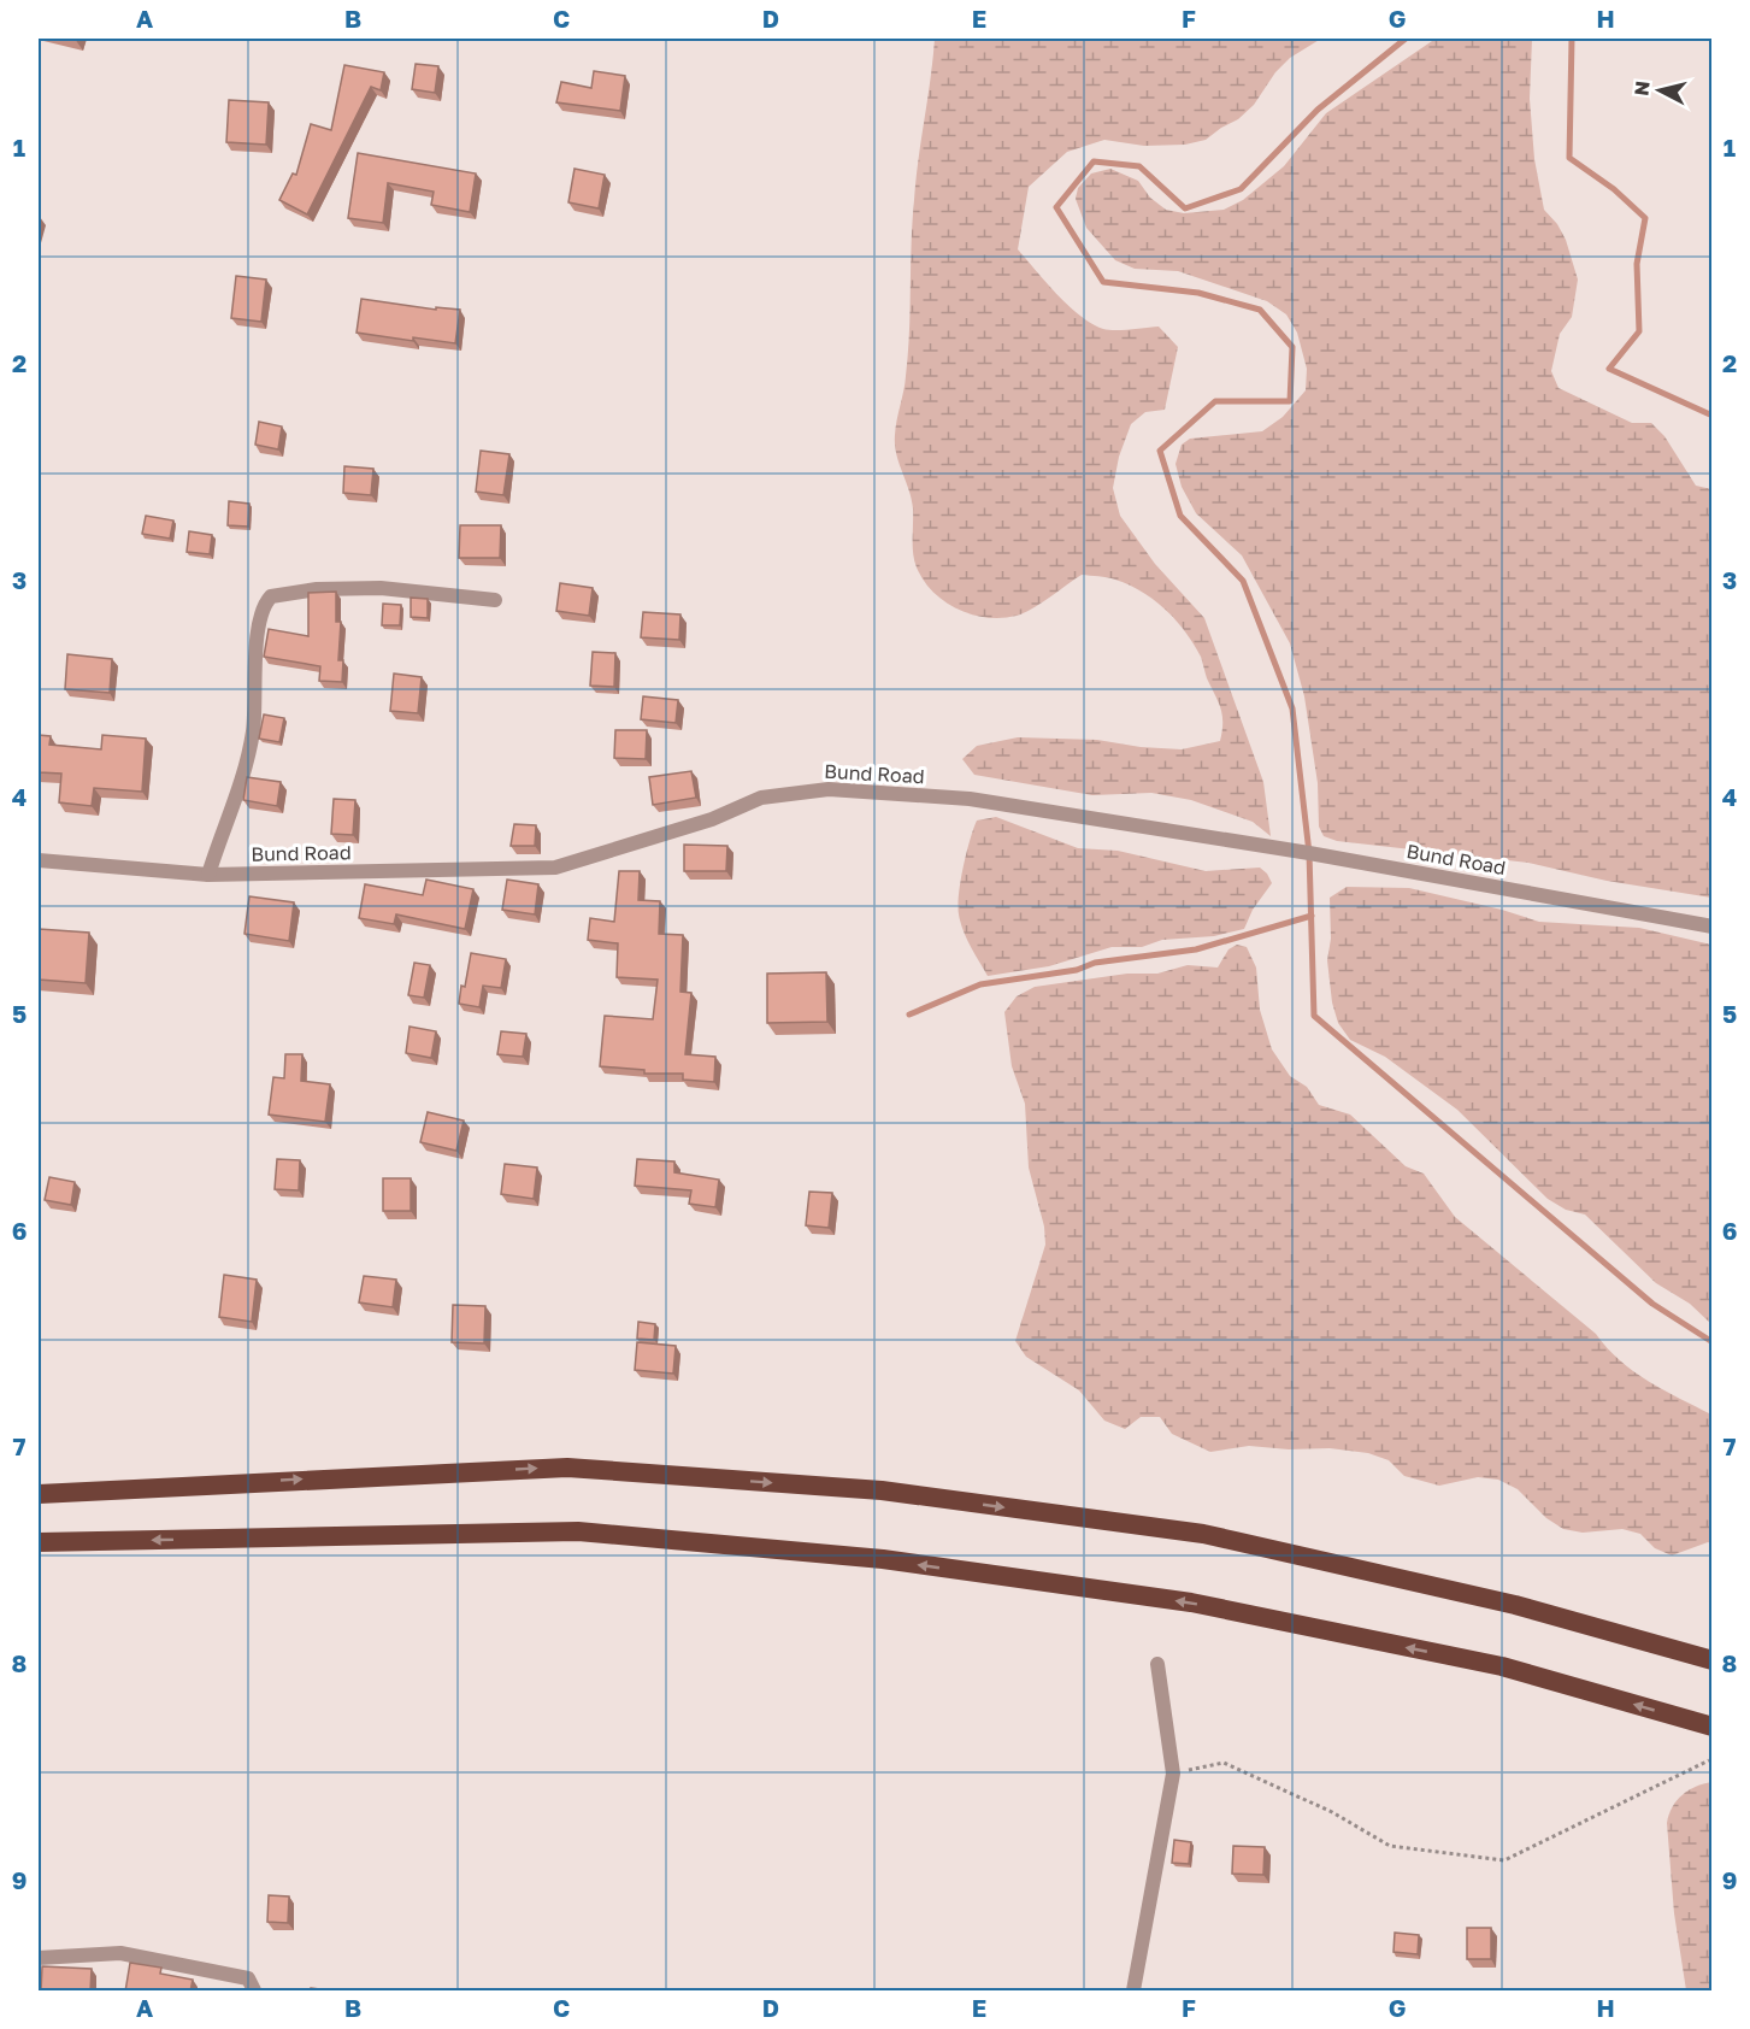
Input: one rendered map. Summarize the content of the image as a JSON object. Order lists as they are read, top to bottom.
{
  "streets": {
    "street": ["Bund Road"]
  },
  "north": "left",
  "grid": {
    "columns": [
      "A",
      "B",
      "C",
      "D",
      "E",
      "F",
      "G",
      "H"
    ],
    "rows": [
      "1",
      "2",
      "3",
      "4",
      "5",
      "6",
      "7",
      "8",
      "9"
    ]
  }
}
